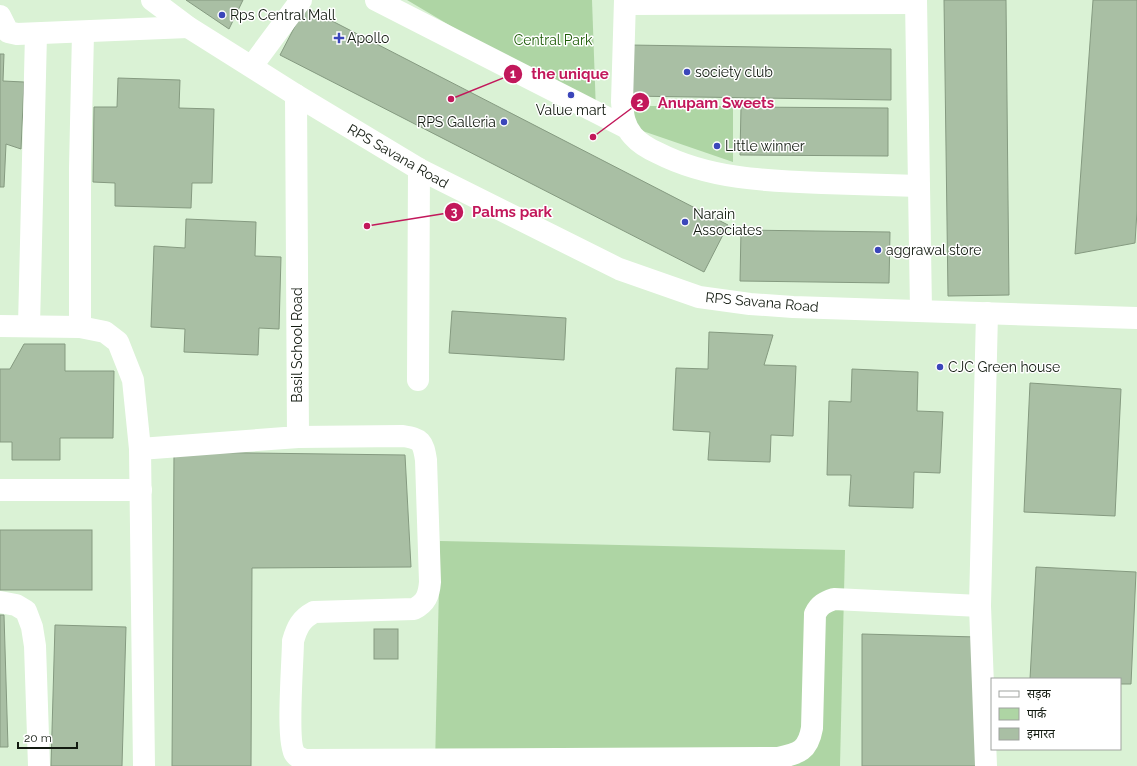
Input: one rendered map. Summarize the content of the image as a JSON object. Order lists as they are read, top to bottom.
{
  "streets": {
    "street": ["RPS Savana Road", "Basil School Road"]
  },
  "crossings": [
    ["RPS Savana Road", "Basil School Road"]
  ],
  "parks": ["Central Park"],
  "places": {
    "other": [
      "Rps Central Mall",
      "society club",
      "Value mart",
      "the unique",
      "RPS Galleria",
      "Anupam Sweets",
      "Little winner",
      "Narain Associates",
      "Palms park",
      "aggrawal store",
      "CJC Green house"
    ],
    "health": ["Apollo"]
  },
  "legend": ["सड़क", "पार्क", "इमारत"],
  "scale_bar": "20 m"
}
